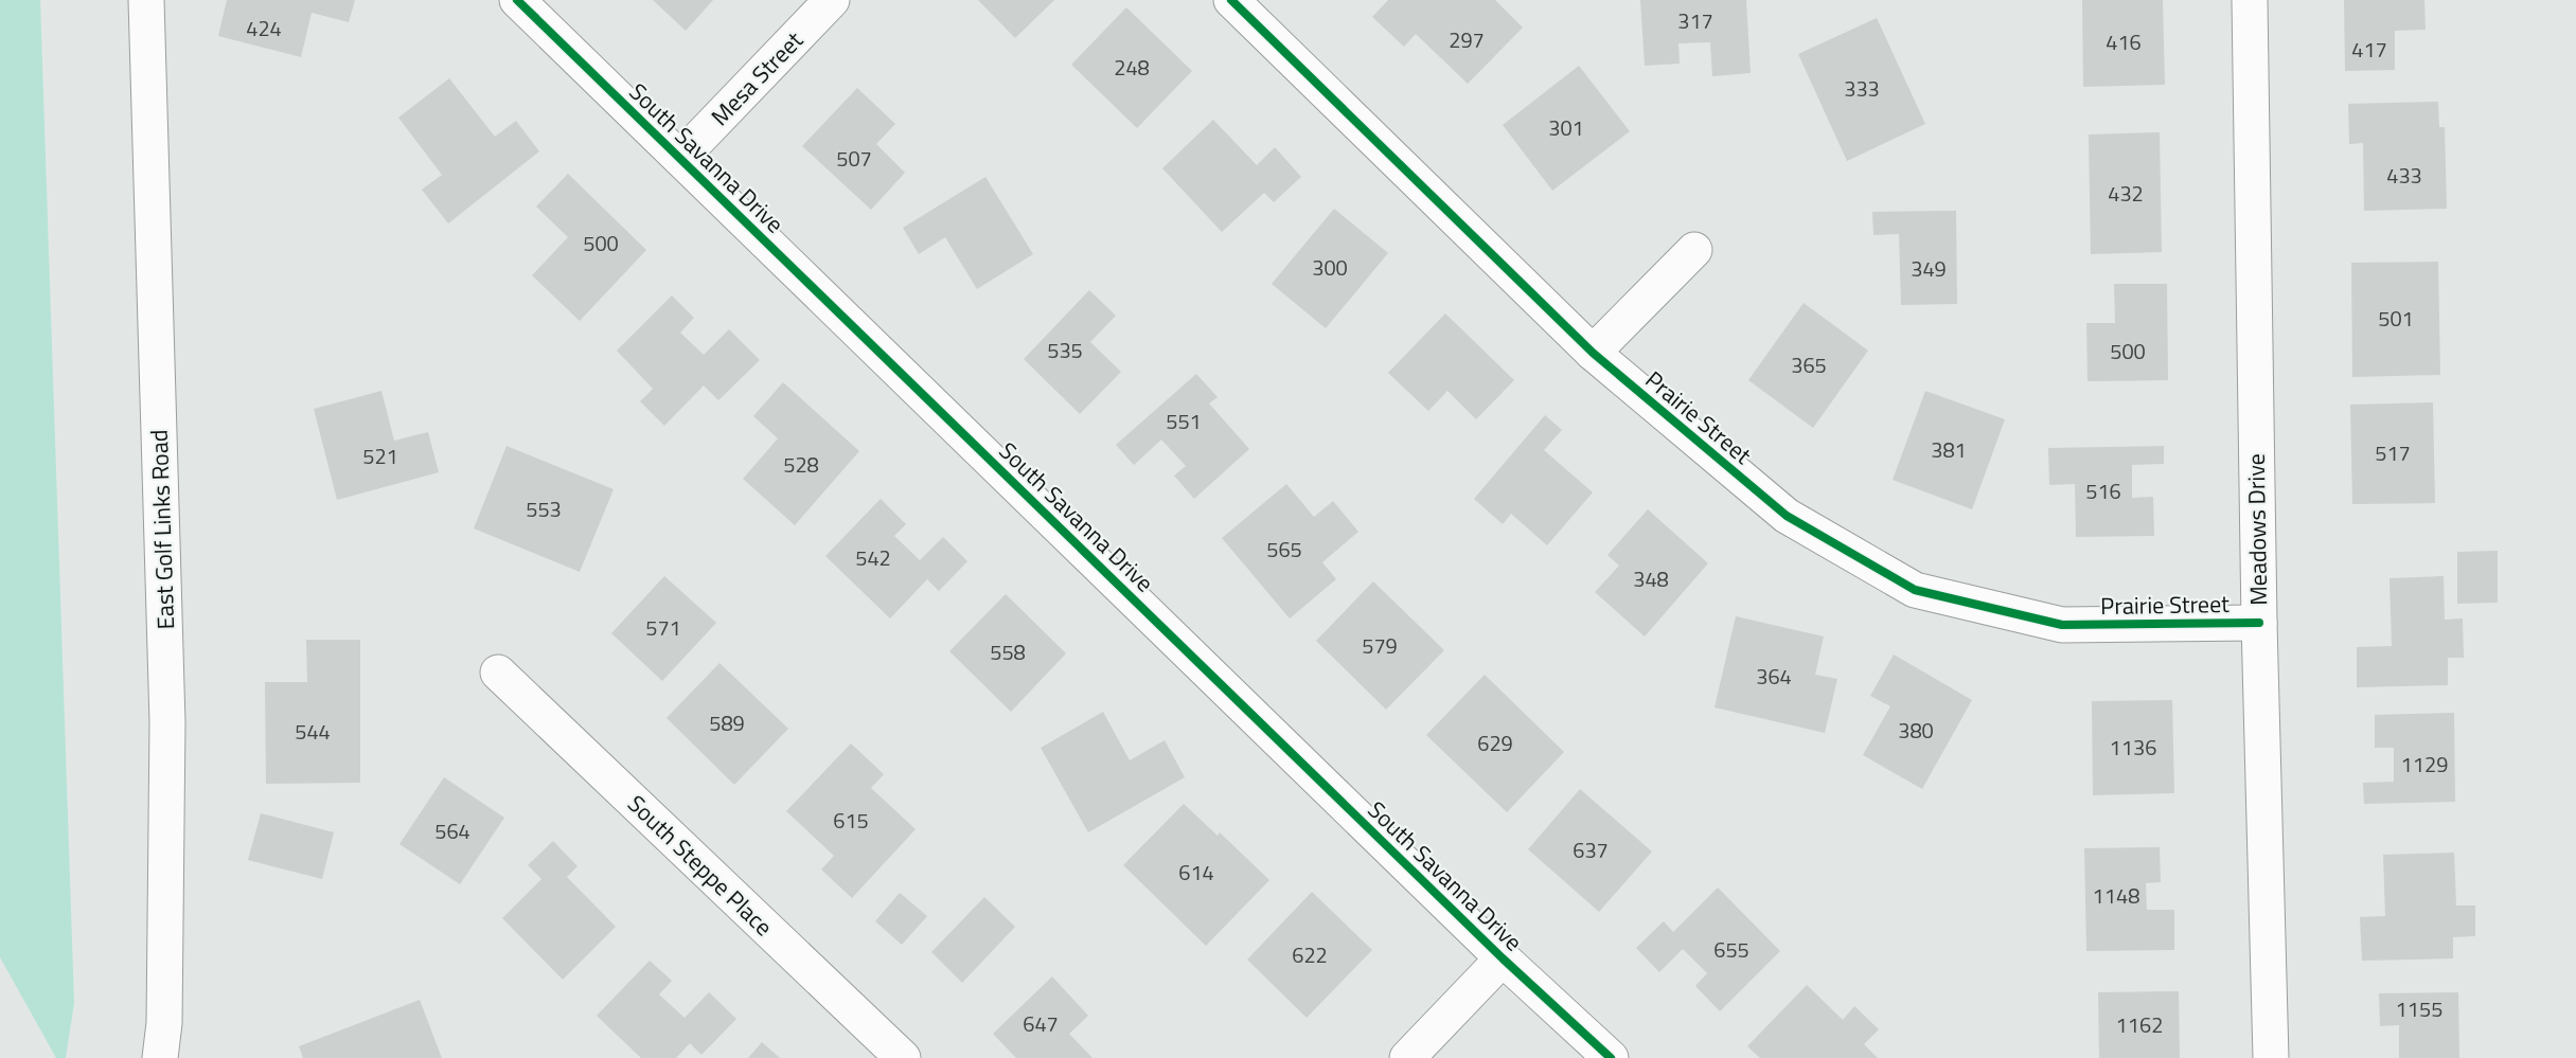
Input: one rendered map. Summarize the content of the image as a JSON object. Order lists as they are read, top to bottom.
{
  "streets": {
    "street": [
      "Mesa Street",
      "South Savanna Drive",
      "Prairie Street",
      "East Golf Links Road",
      "Meadows Drive",
      "South Steppe Place"
    ]
  },
  "crossings": [
    ["Mesa Street", "South Savanna Drive"],
    ["Prairie Street", "Meadows Drive"]
  ],
  "house_numbers": [
    "317",
    "424",
    "297",
    "416",
    "417",
    "248",
    "333",
    "301",
    "507",
    "433",
    "432",
    "500",
    "300",
    "349",
    "501",
    "535",
    "500",
    "365",
    "551",
    "381",
    "517",
    "521",
    "528",
    "516",
    "553",
    "565",
    "542",
    "348",
    "571",
    "579",
    "558",
    "364",
    "589",
    "380",
    "544",
    "629",
    "1136",
    "1129",
    "615",
    "564",
    "637",
    "614",
    "1148",
    "655",
    "622",
    "1155",
    "647",
    "1162"
  ]
}
